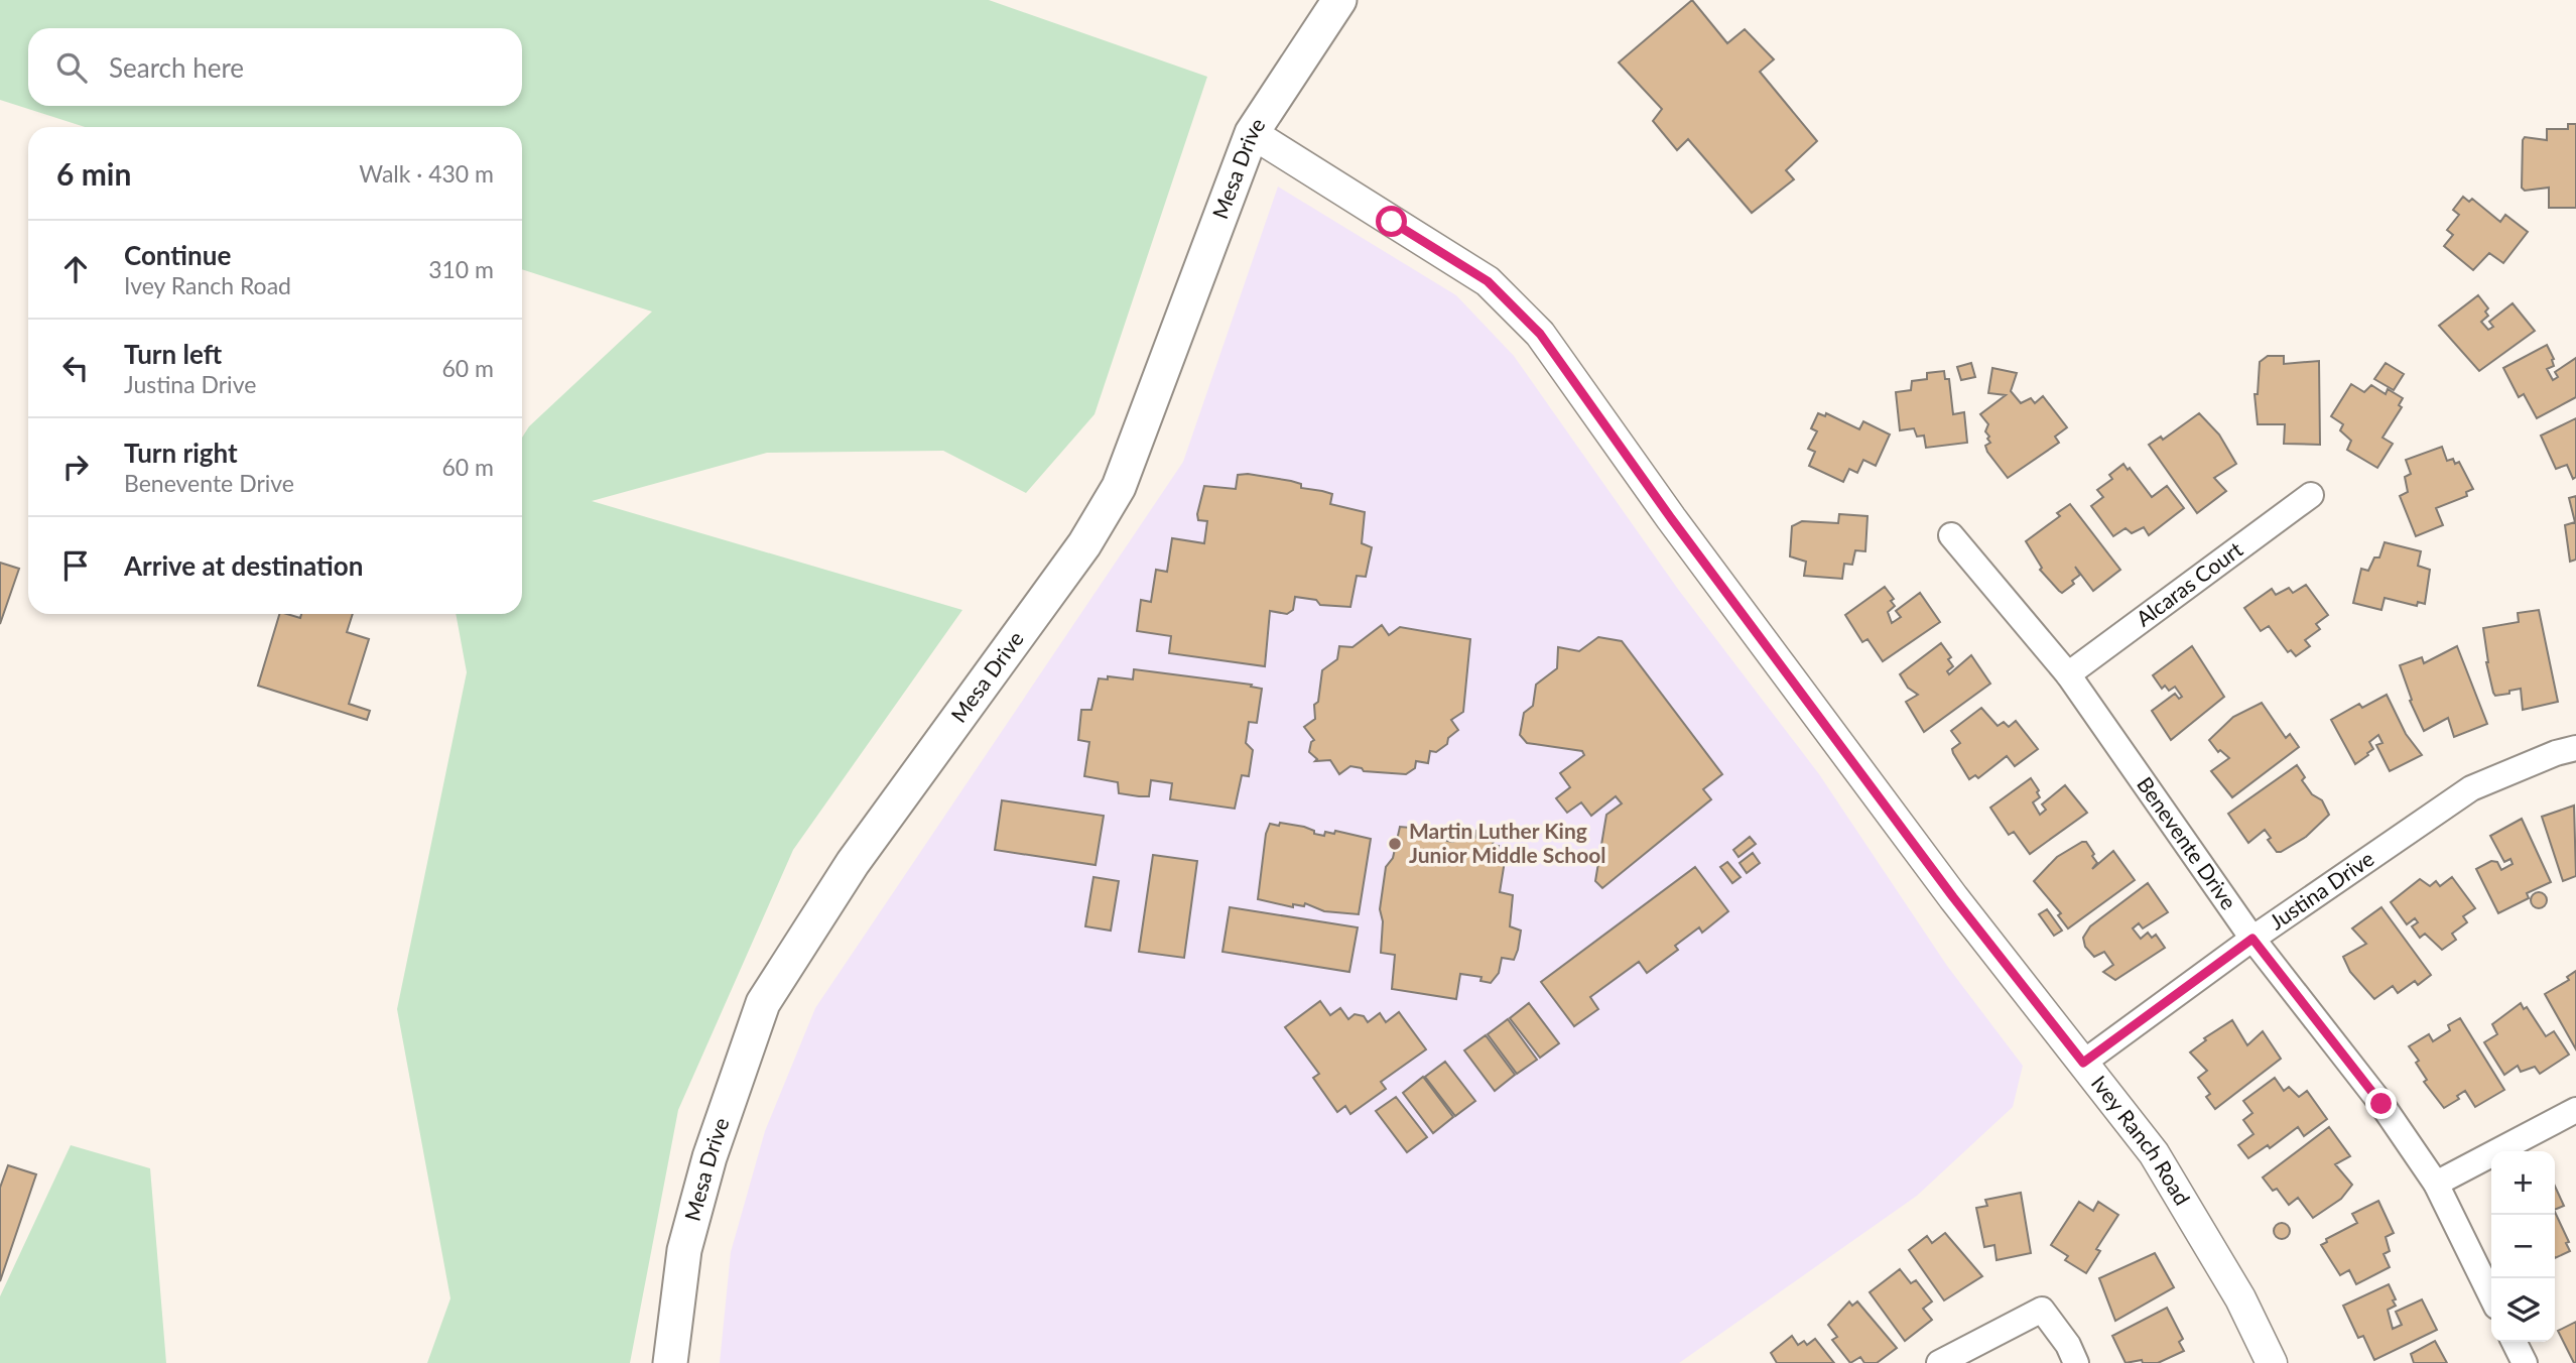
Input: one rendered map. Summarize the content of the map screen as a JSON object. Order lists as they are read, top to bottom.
{
  "streets": {
    "main road": ["Mesa Drive"],
    "street": [
      "Alcaras Court",
      "Benevente Drive",
      "Justina Drive",
      "Ivey Ranch Road"
    ]
  },
  "crossings": [
    ["Mesa Drive", "Ivey Ranch Road"],
    ["Alcaras Court", "Benevente Drive"],
    ["Benevente Drive", "Justina Drive"],
    ["Justina Drive", "Ivey Ranch Road"]
  ],
  "places": ["Martin Luther King Junior Middle School"],
  "page": {
    "search": "Search here",
    "heading": ["6 min", "Walk · 430 m"],
    "list": [
      ["Continue", "Ivey Ranch Road", "310 m"],
      ["Turn left", "Justina Drive", "60 m"],
      ["Turn right", "Benevente Drive", "60 m"],
      "Arrive at destination"
    ],
    "map_buttons": ["+", "−"]
  }
}
